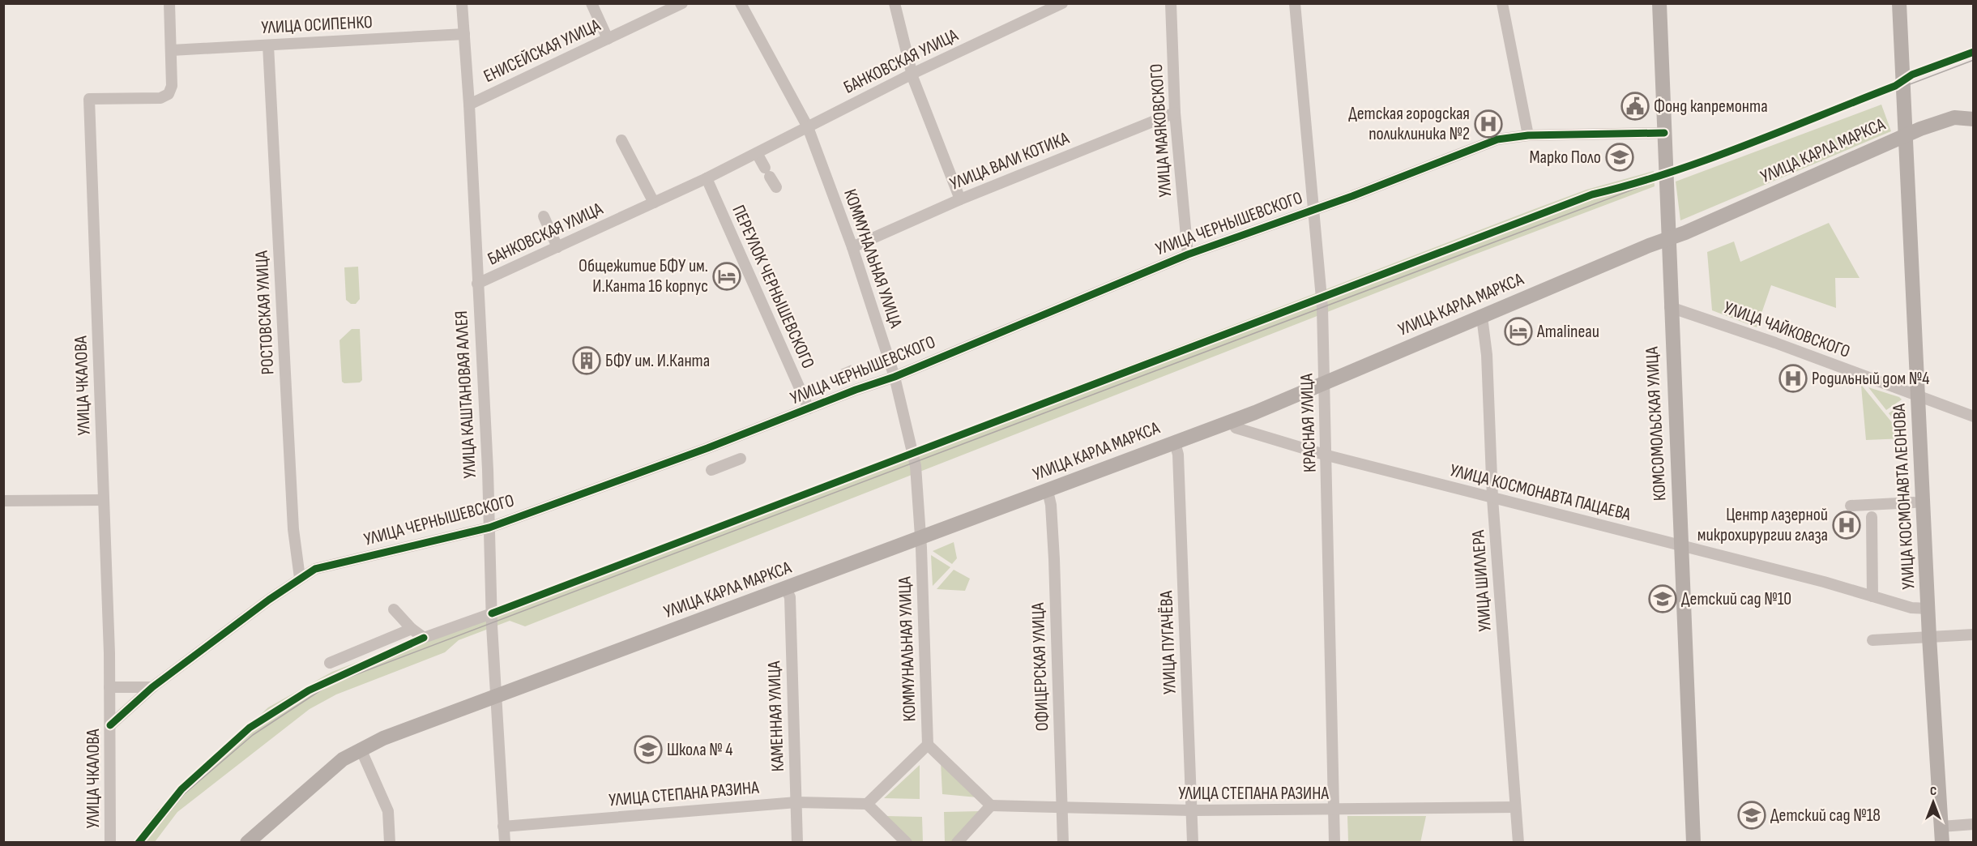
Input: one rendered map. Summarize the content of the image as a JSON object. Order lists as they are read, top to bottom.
{
  "streets": {
    "main road": ["УЛИЦА КАРЛА МАРКСА", "КОМСОМОЛЬСКАЯ УЛИЦА", "УЛИЦА КОСМОНАВТА ЛЕОНОВА"],
    "street": [
      "УЛИЦА ОСИПЕНКО",
      "ЕНИСЕЙСКАЯ УЛИЦА",
      "БАНКОВСКАЯ УЛИЦА",
      "УЛИЦА МАЯКОВСКОГО",
      "УЛИЦА ВАЛИ КОТИКА",
      "УЛИЦА ЧЕРНЫШЕВСКОГО",
      "КОММУНАЛЬНАЯ УЛИЦА",
      "ПЕРЕУЛОК ЧЕРНЫШЕВСКОГО",
      "РОСТОВСКАЯ УЛИЦА",
      "УЛИЦА ЧАЙКОВСКОГО",
      "УЛИЦА ЧКАЛОВА",
      "УЛИЦА КАШТАНОВАЯ АЛЛЕЯ",
      "КРАСНАЯ УЛИЦА",
      "УЛИЦА КОСМОНАВТА ПАЦАЕВА",
      "УЛИЦА ШИЛЛЕРА",
      "УЛИЦА ПУГАЧЁВА",
      "ОФИЦЕРСКАЯ УЛИЦА",
      "КАМЕННАЯ УЛИЦА",
      "УЛИЦА СТЕПАНА РАЗИНА"
    ]
  },
  "crossings": [
    ["УЛИЦА ОСИПЕНКО", "РОСТОВСКАЯ УЛИЦА"],
    ["УЛИЦА ОСИПЕНКО", "УЛИЦА ЧКАЛОВА"],
    ["УЛИЦА ОСИПЕНКО", "УЛИЦА КАШТАНОВАЯ АЛЛЕЯ"],
    ["ЕНИСЕЙСКАЯ УЛИЦА", "УЛИЦА КАШТАНОВАЯ АЛЛЕЯ"],
    ["БАНКОВСКАЯ УЛИЦА", "КОММУНАЛЬНАЯ УЛИЦА"],
    ["БАНКОВСКАЯ УЛИЦА", "ПЕРЕУЛОК ЧЕРНЫШЕВСКОГО"],
    ["БАНКОВСКАЯ УЛИЦА", "УЛИЦА КАШТАНОВАЯ АЛЛЕЯ"],
    ["УЛИЦА МАЯКОВСКОГО", "УЛИЦА ВАЛИ КОТИКА"],
    ["УЛИЦА МАЯКОВСКОГО", "УЛИЦА ЧЕРНЫШЕВСКОГО"],
    ["УЛИЦА КАРЛА МАРКСА", "КОММУНАЛЬНАЯ УЛИЦА"],
    ["УЛИЦА КАРЛА МАРКСА", "УЛИЦА КАШТАНОВАЯ АЛЛЕЯ"],
    ["УЛИЦА КАРЛА МАРКСА", "КРАСНАЯ УЛИЦА"],
    ["УЛИЦА КАРЛА МАРКСА", "КОМСОМОЛЬСКАЯ УЛИЦА"],
    ["УЛИЦА КАРЛА МАРКСА", "УЛИЦА КОСМОНАВТА ПАЦАЕВА"],
    ["УЛИЦА КАРЛА МАРКСА", "УЛИЦА КОСМОНАВТА ЛЕОНОВА"],
    ["УЛИЦА КАРЛА МАРКСА", "УЛИЦА ШИЛЛЕРА"],
    ["УЛИЦА КАРЛА МАРКСА", "УЛИЦА ПУГАЧЁВА"],
    ["УЛИЦА КАРЛА МАРКСА", "ОФИЦЕРСКАЯ УЛИЦА"],
    ["УЛИЦА КАРЛА МАРКСА", "КАМЕННАЯ УЛИЦА"],
    ["УЛИЦА ВАЛИ КОТИКА", "КОММУНАЛЬНАЯ УЛИЦА"],
    ["УЛИЦА ЧЕРНЫШЕВСКОГО", "КОММУНАЛЬНАЯ УЛИЦА"],
    ["УЛИЦА ЧЕРНЫШЕВСКОГО", "ПЕРЕУЛОК ЧЕРНЫШЕВСКОГО"],
    ["УЛИЦА ЧЕРНЫШЕВСКОГО", "РОСТОВСКАЯ УЛИЦА"],
    ["УЛИЦА ЧЕРНЫШЕВСКОГО", "УЛИЦА ЧКАЛОВА"],
    ["УЛИЦА ЧЕРНЫШЕВСКОГО", "УЛИЦА КАШТАНОВАЯ АЛЛЕЯ"],
    ["УЛИЦА ЧЕРНЫШЕВСКОГО", "КРАСНАЯ УЛИЦА"],
    ["УЛИЦА ЧЕРНЫШЕВСКОГО", "КОМСОМОЛЬСКАЯ УЛИЦА"],
    ["КОММУНАЛЬНАЯ УЛИЦА", "УЛИЦА СТЕПАНА РАЗИНА"],
    ["УЛИЦА ЧАЙКОВСКОГО", "КОМСОМОЛЬСКАЯ УЛИЦА"],
    ["УЛИЦА ЧАЙКОВСКОГО", "УЛИЦА КОСМОНАВТА ЛЕОНОВА"],
    ["УЛИЦА КАШТАНОВАЯ АЛЛЕЯ", "УЛИЦА СТЕПАНА РАЗИНА"],
    ["КРАСНАЯ УЛИЦА", "УЛИЦА КОСМОНАВТА ПАЦАЕВА"],
    ["КРАСНАЯ УЛИЦА", "УЛИЦА СТЕПАНА РАЗИНА"],
    ["КОМСОМОЛЬСКАЯ УЛИЦА", "УЛИЦА КОСМОНАВТА ПАЦАЕВА"],
    ["УЛИЦА КОСМОНАВТА ПАЦАЕВА", "УЛИЦА КОСМОНАВТА ЛЕОНОВА"],
    ["УЛИЦА КОСМОНАВТА ПАЦАЕВА", "УЛИЦА ШИЛЛЕРА"],
    ["УЛИЦА ШИЛЛЕРА", "УЛИЦА СТЕПАНА РАЗИНА"],
    ["УЛИЦА ПУГАЧЁВА", "УЛИЦА СТЕПАНА РАЗИНА"],
    ["ОФИЦЕРСКАЯ УЛИЦА", "УЛИЦА СТЕПАНА РАЗИНА"],
    ["КАМЕННАЯ УЛИЦА", "УЛИЦА СТЕПАНА РАЗИНА"]
  ],
  "places": {
    "public building": ["Фонд капремонта"],
    "hospital": ["Детская городская поликлиника №2", "Родильный дом №4", "Центр лазерной микрохирургии глаза"],
    "school or university": [
      "Марко Поло",
      "Детский сад №10",
      "Школа № 4",
      "Детский сад №18"
    ],
    "hotel": ["Общежитие БФУ им. И.Канта 16 корпус", "Amalineau"],
    "building": ["БФУ им. И.Канта"]
  },
  "north": "top"
}
